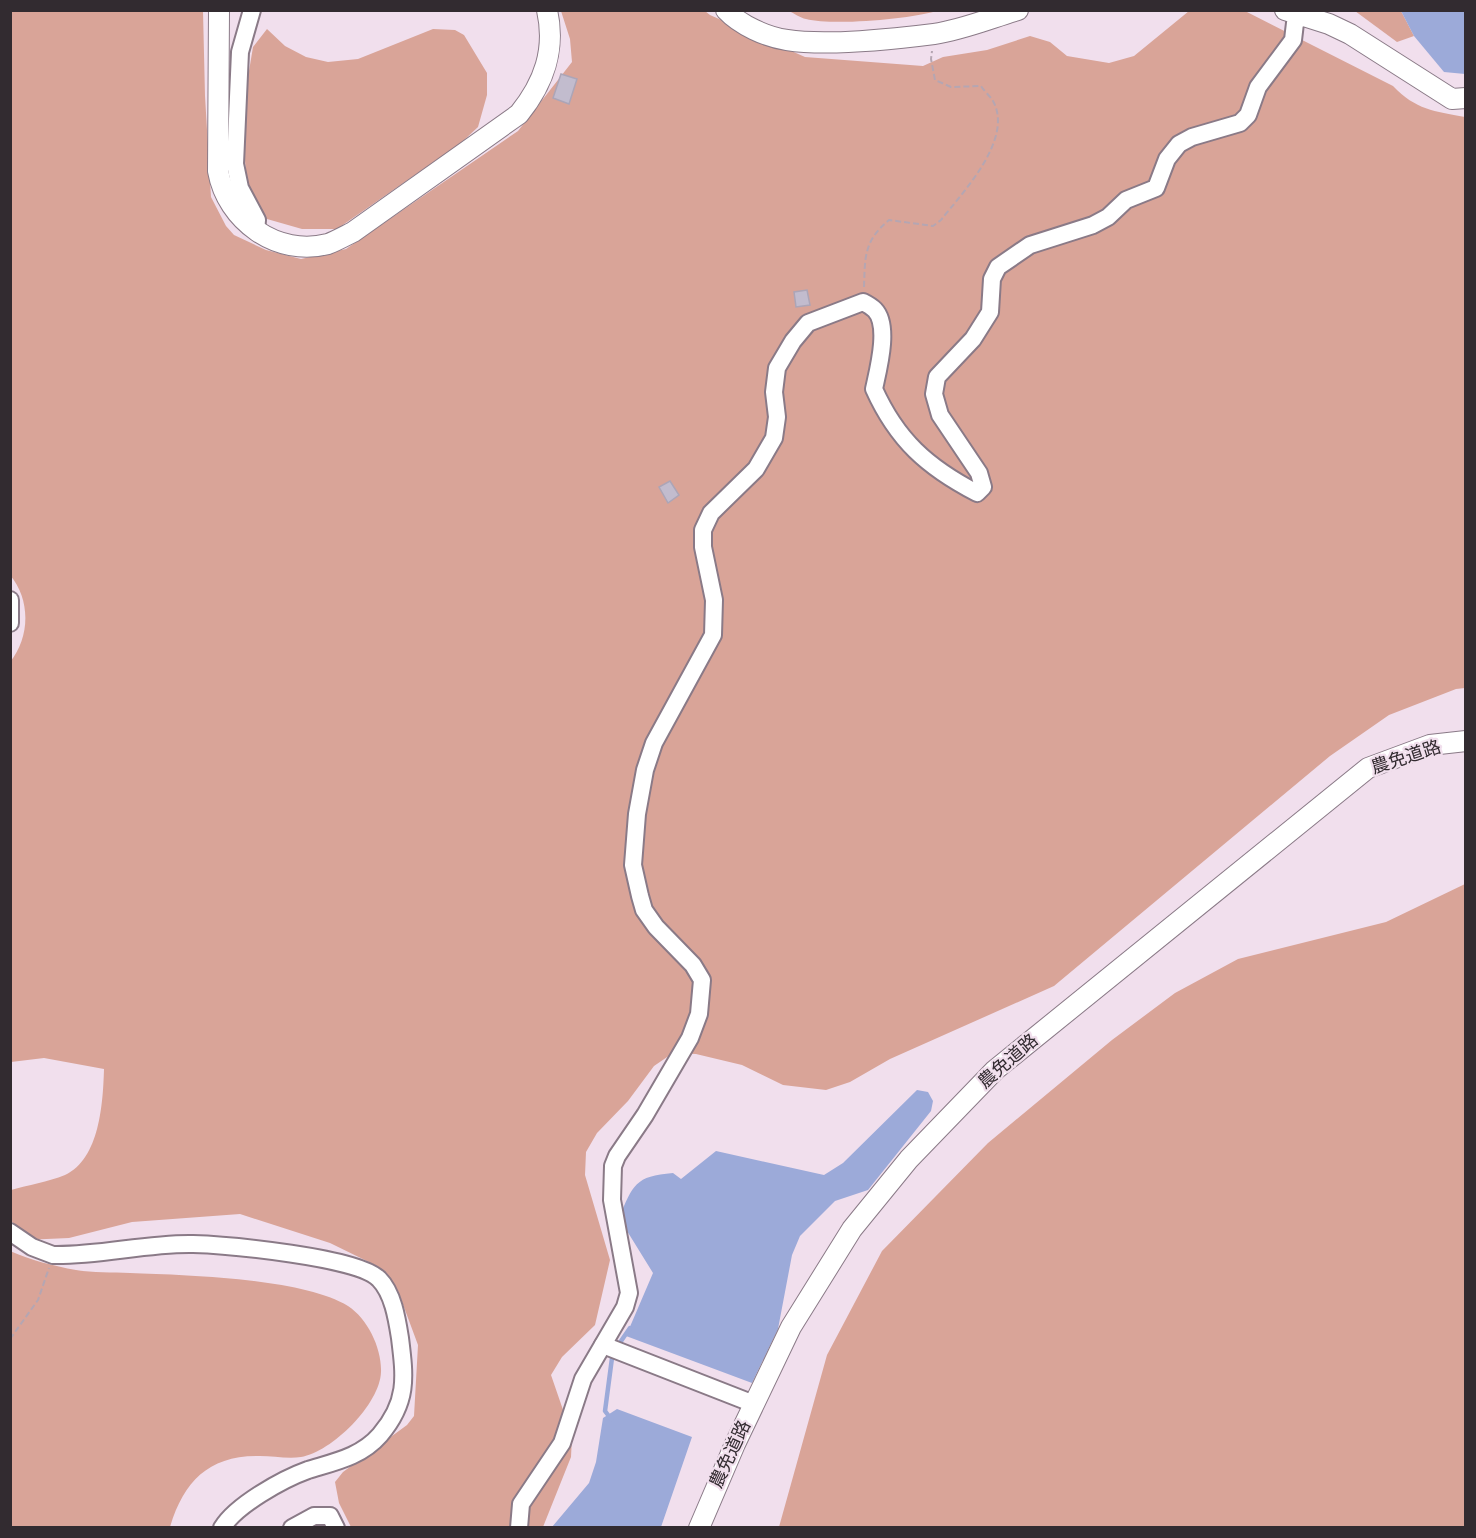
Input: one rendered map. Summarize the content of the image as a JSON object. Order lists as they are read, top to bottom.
{
  "streets": {
    "street": ["農免道路"]
  }
}
